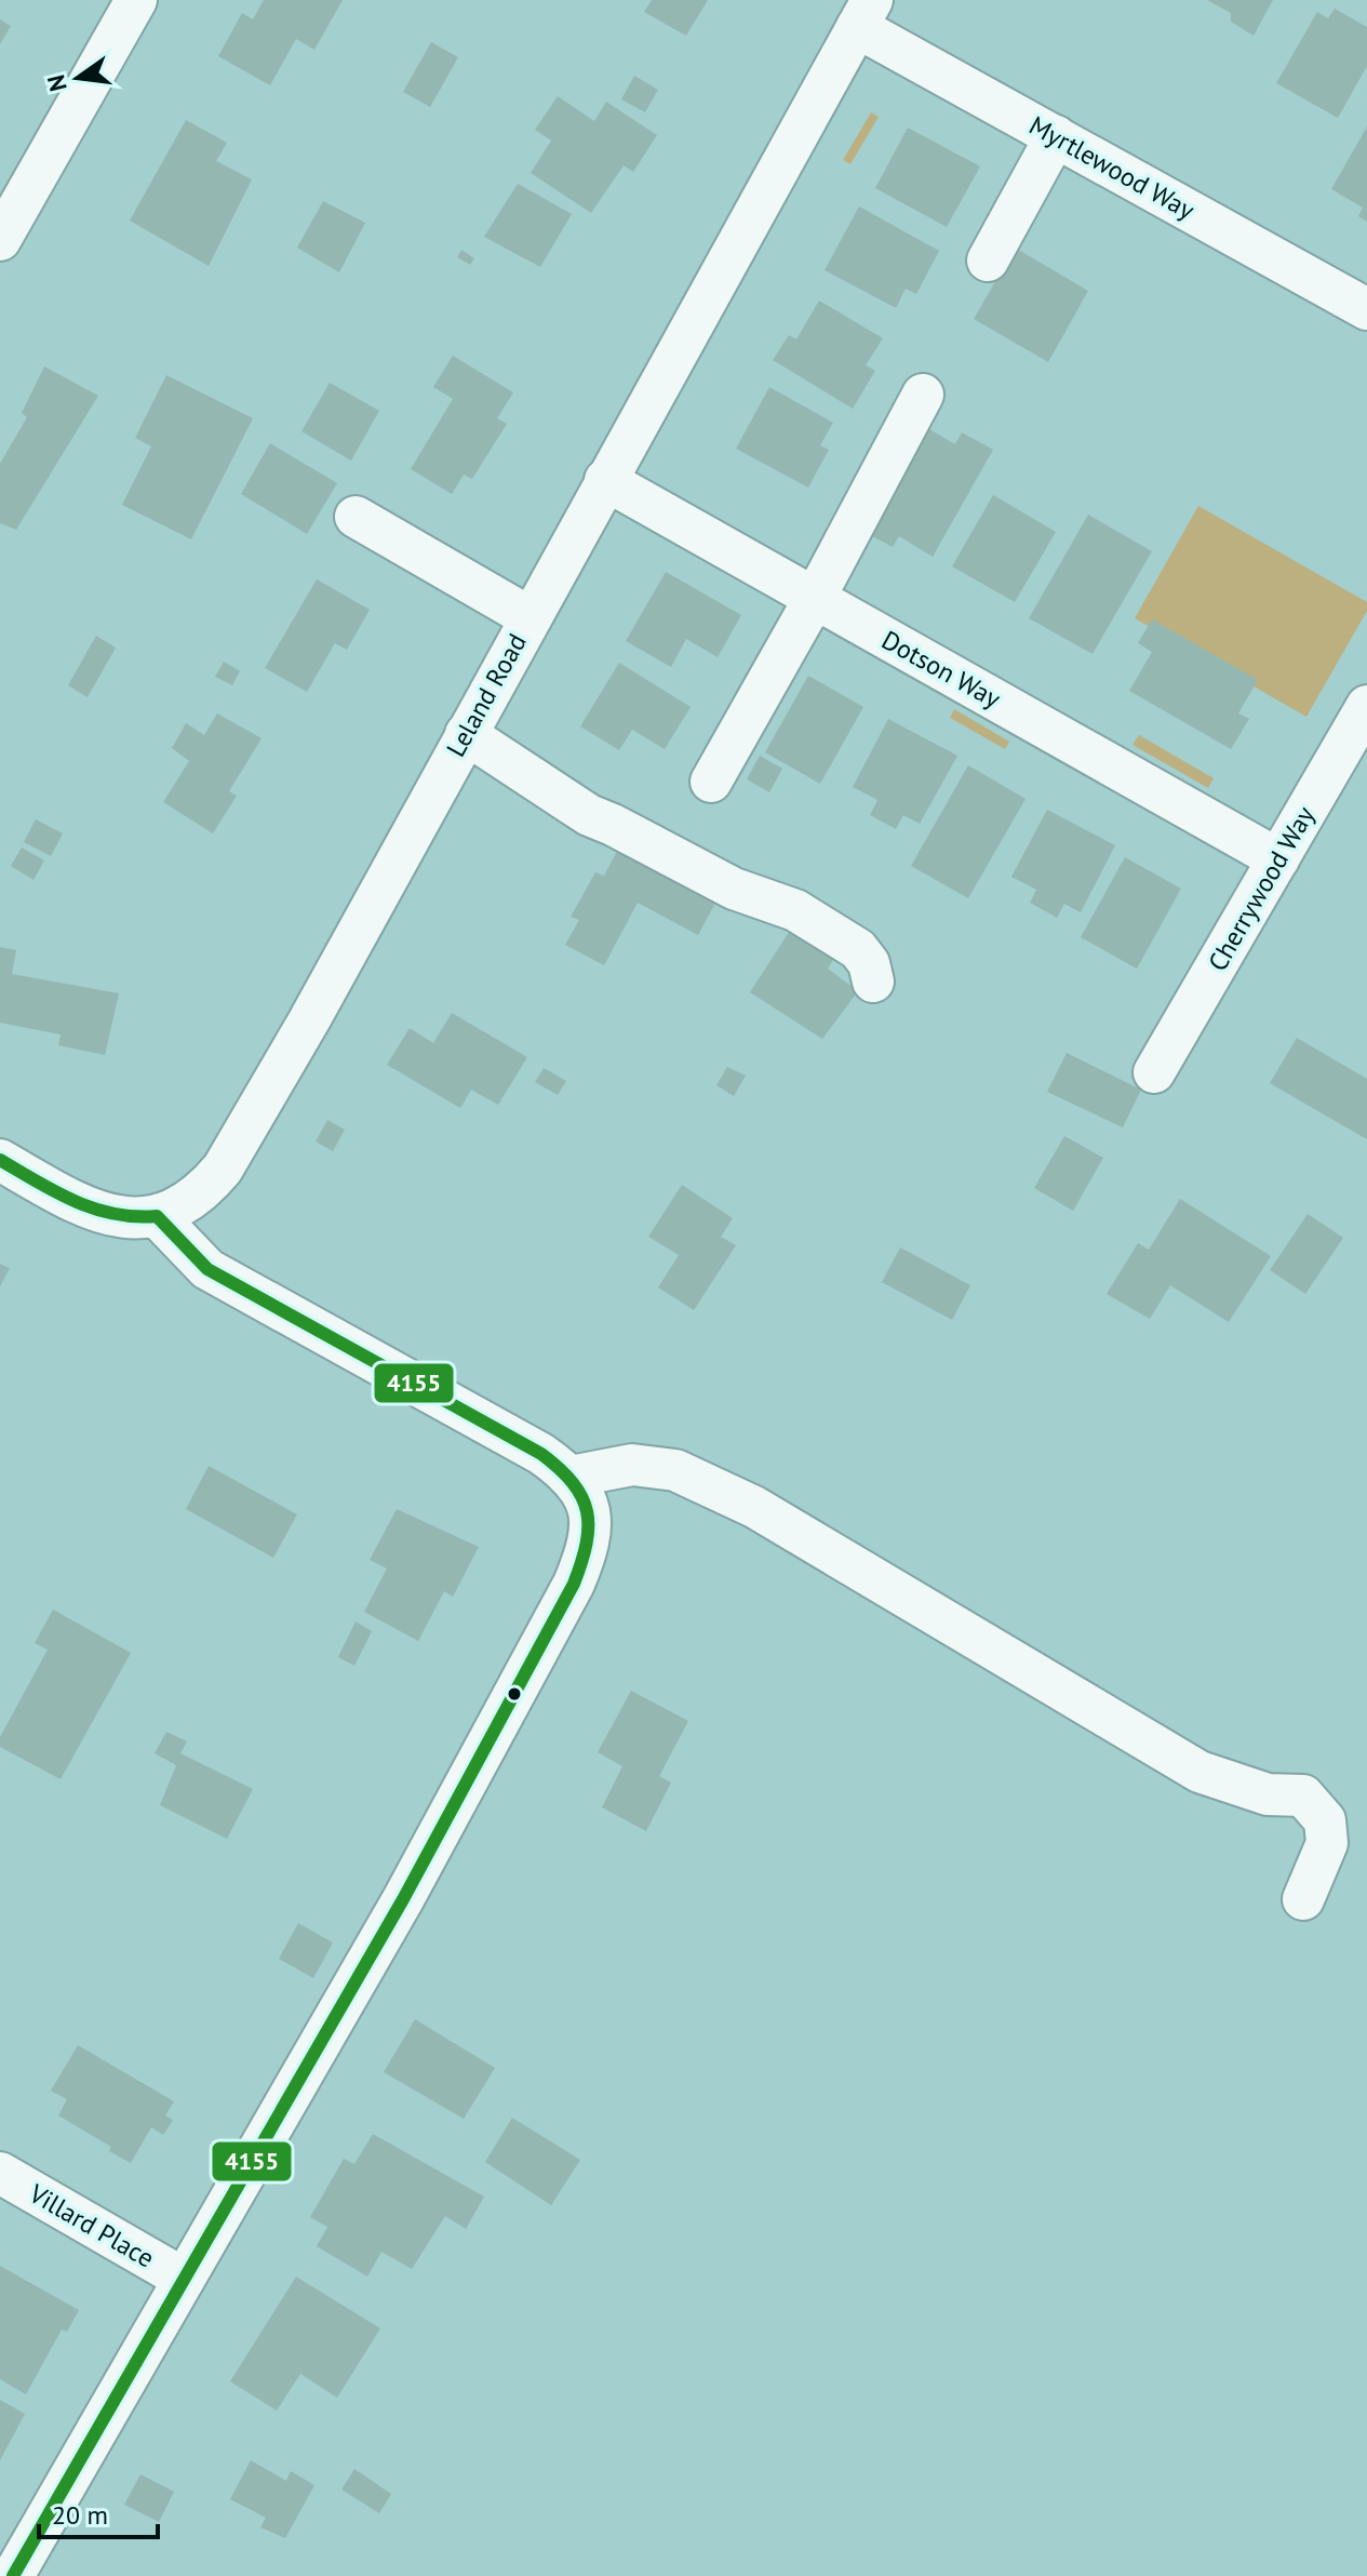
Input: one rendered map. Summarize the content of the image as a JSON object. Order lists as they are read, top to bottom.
{
  "streets": {
    "street": [
      "Myrtlewood Way",
      "Dotson Way",
      "Leland Road",
      "Cherrywood Way",
      "Villard Place"
    ]
  },
  "crossings": [
    ["Myrtlewood Way", "Leland Road"],
    ["Dotson Way", "Leland Road"],
    ["Dotson Way", "Cherrywood Way"]
  ],
  "lines": ["transit line 4155"],
  "scale_bar": "20 m",
  "north": "left"
}
